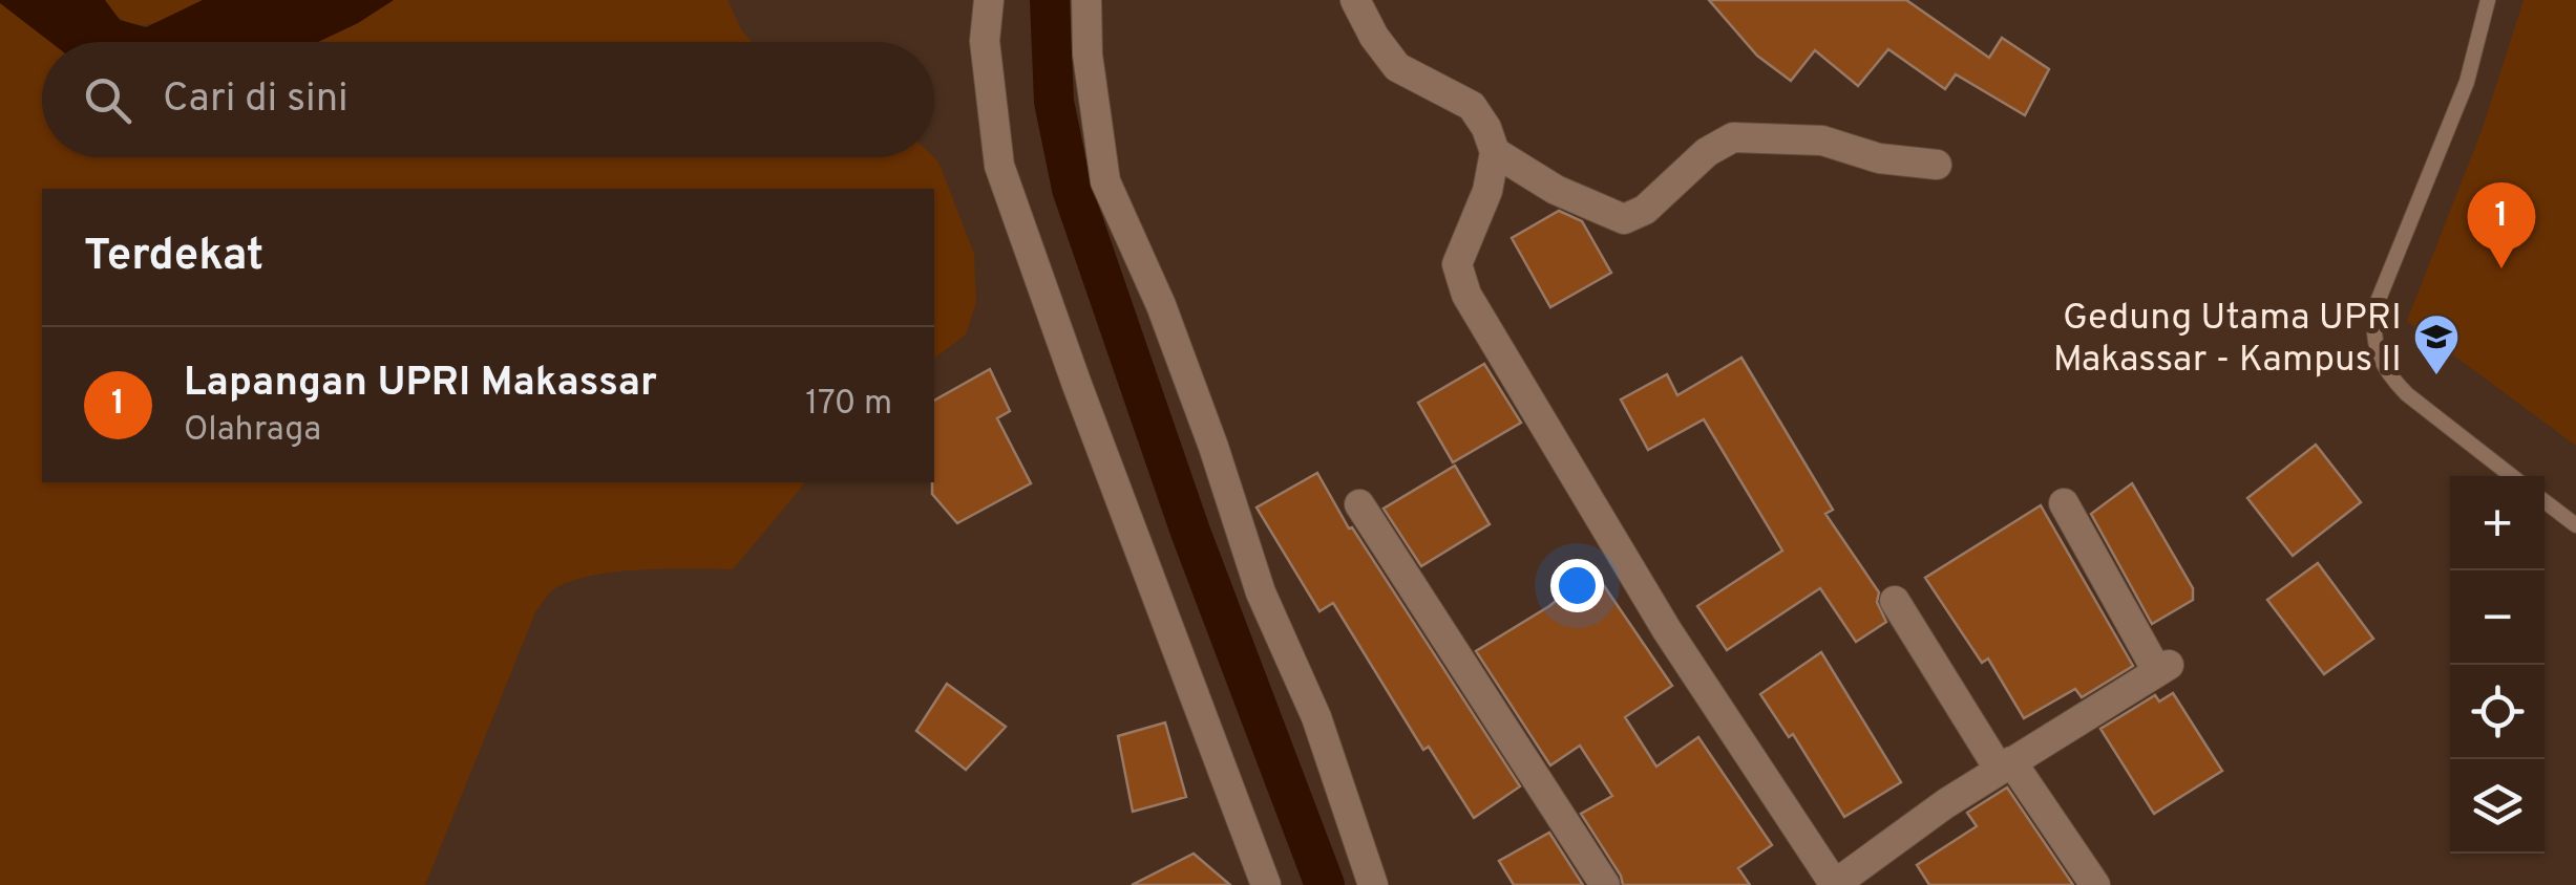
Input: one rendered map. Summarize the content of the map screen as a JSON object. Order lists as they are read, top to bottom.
{
  "places": {
    "school or university": ["Gedung Utama UPRI Makassar - Kampus II"]
  },
  "page": {
    "search": "Cari di sini",
    "pins": "1",
    "heading": "Terdekat",
    "list": [
      {
        "mark": "1",
        "name": "Lapangan UPRI Makassar",
        "note": "Olahraga",
        "value": "170 m"
      }
    ],
    "map_buttons": ["+", "−"]
  }
}
